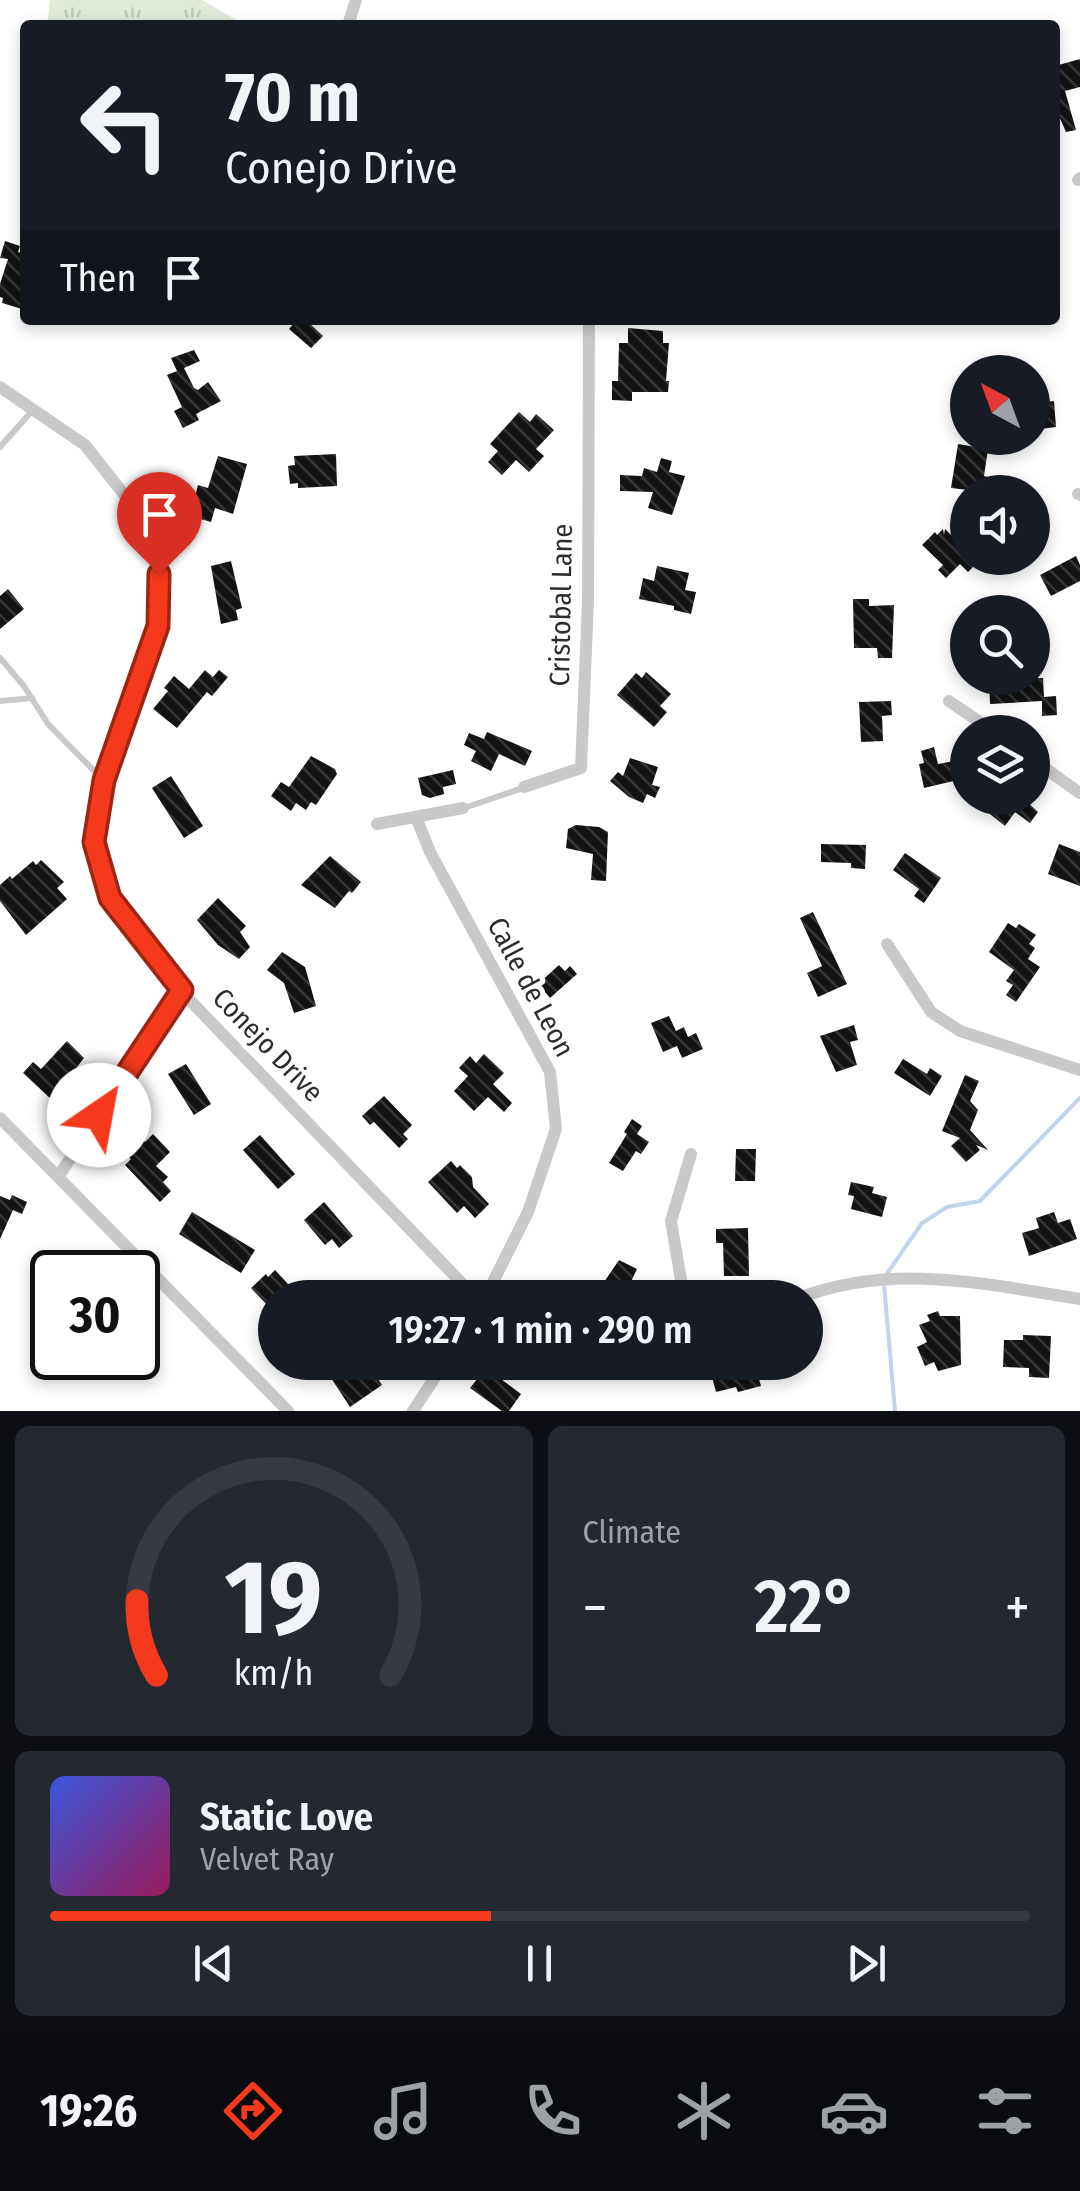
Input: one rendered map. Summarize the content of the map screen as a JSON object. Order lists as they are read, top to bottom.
{
  "streets": {
    "street": ["Cristobal Lane", "Calle de Leon", "Conejo Drive"]
  },
  "north": "top left",
  "page": {
    "turn": ["70 m", "Conejo Drive"],
    "then": "Then",
    "limit": "30",
    "trip": "19:27 · 1 min · 290 m",
    "tile": "Climate",
    "heat": ["−", "22°", "+"],
    "song": ["Static Love", "Velvet Ray"],
    "tabs": "19:26",
    "gauge": ["19", "km/h"]
  }
}
